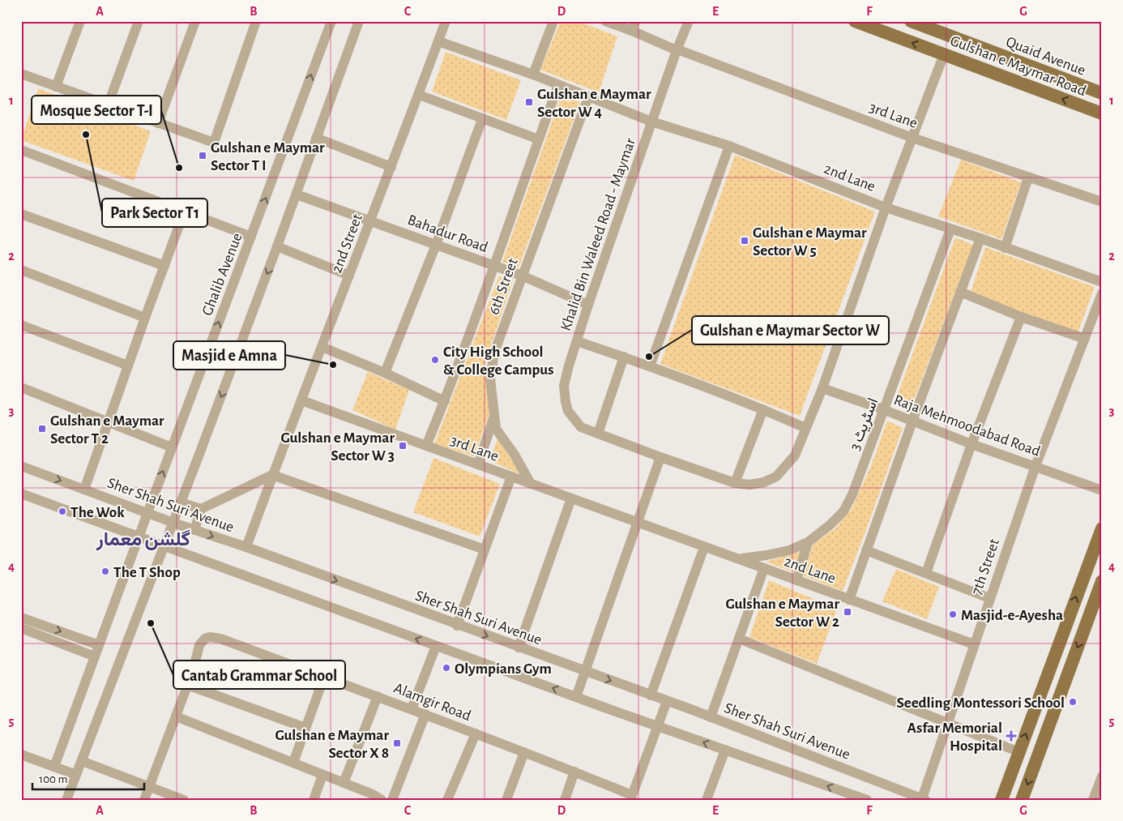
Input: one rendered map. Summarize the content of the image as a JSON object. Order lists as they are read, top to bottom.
{
  "streets": {
    "main road": ["Quaid Avenue", "Gulshan e Maymar Road"],
    "street": [
      "3rd Lane",
      "2nd Lane",
      "Bahadur Road",
      "Khalid Bin Waleed Road - Maymar",
      "2nd Street",
      "Ghalib Avenue",
      "6th Street",
      "اسٹریٹ 3",
      "Raja Mehmoodabad Road",
      "Sher Shah Suri Avenue",
      "7th Street",
      "Alamgir Road"
    ]
  },
  "crossings": [
    ["Gulshan e Maymar Road", "Khalid Bin Waleed Road - Maymar"],
    ["3rd Lane", "2nd Lane"],
    ["3rd Lane", "Khalid Bin Waleed Road - Maymar"],
    ["3rd Lane", "2nd Street"],
    ["3rd Lane", "6th Street"],
    ["2nd Lane", "Khalid Bin Waleed Road - Maymar"],
    ["2nd Lane", "6th Street"],
    ["2nd Lane", "اسٹریٹ 3"],
    ["2nd Lane", "7th Street"],
    ["Bahadur Road", "Khalid Bin Waleed Road - Maymar"],
    ["Bahadur Road", "2nd Street"],
    ["Bahadur Road", "6th Street"],
    ["Khalid Bin Waleed Road - Maymar", "Raja Mehmoodabad Road"],
    ["2nd Street", "Sher Shah Suri Avenue"],
    ["Ghalib Avenue", "Sher Shah Suri Avenue"],
    ["اسٹریٹ 3", "Raja Mehmoodabad Road"],
    ["Raja Mehmoodabad Road", "7th Street"],
    ["Sher Shah Suri Avenue", "7th Street"]
  ],
  "one_way": ["Gulshan e Maymar Road"],
  "districts": ["گلشن معمار"],
  "places": {
    "transit": [
      "Gulshan e Maymar Sector W 4",
      "Gulshan e Maymar Sector T I",
      "Gulshan e Maymar Sector W 5",
      "Gulshan e Maymar Sector T 2",
      "Gulshan e Maymar Sector W 3",
      "Gulshan e Maymar Sector W 2",
      "Gulshan e Maymar Sector X 8"
    ],
    "other": [
      "Park Sector T1",
      "Mosque Sector T-I",
      "Gulshan e Maymar Sector W",
      "City High School & College Campus",
      "Masjid e Amna",
      "The Wok",
      "The T Shop",
      "Masjid-e-Ayesha",
      "Cantab Grammar School",
      "Olympians Gym",
      "Seedling Montessori School"
    ],
    "health": ["Asfar Memorial Hospital"]
  },
  "scale_bar": "100 m",
  "grid": {
    "columns": [
      "A",
      "B",
      "C",
      "D",
      "E",
      "F",
      "G"
    ],
    "rows": [
      "1",
      "2",
      "3",
      "4",
      "5"
    ]
  }
}
